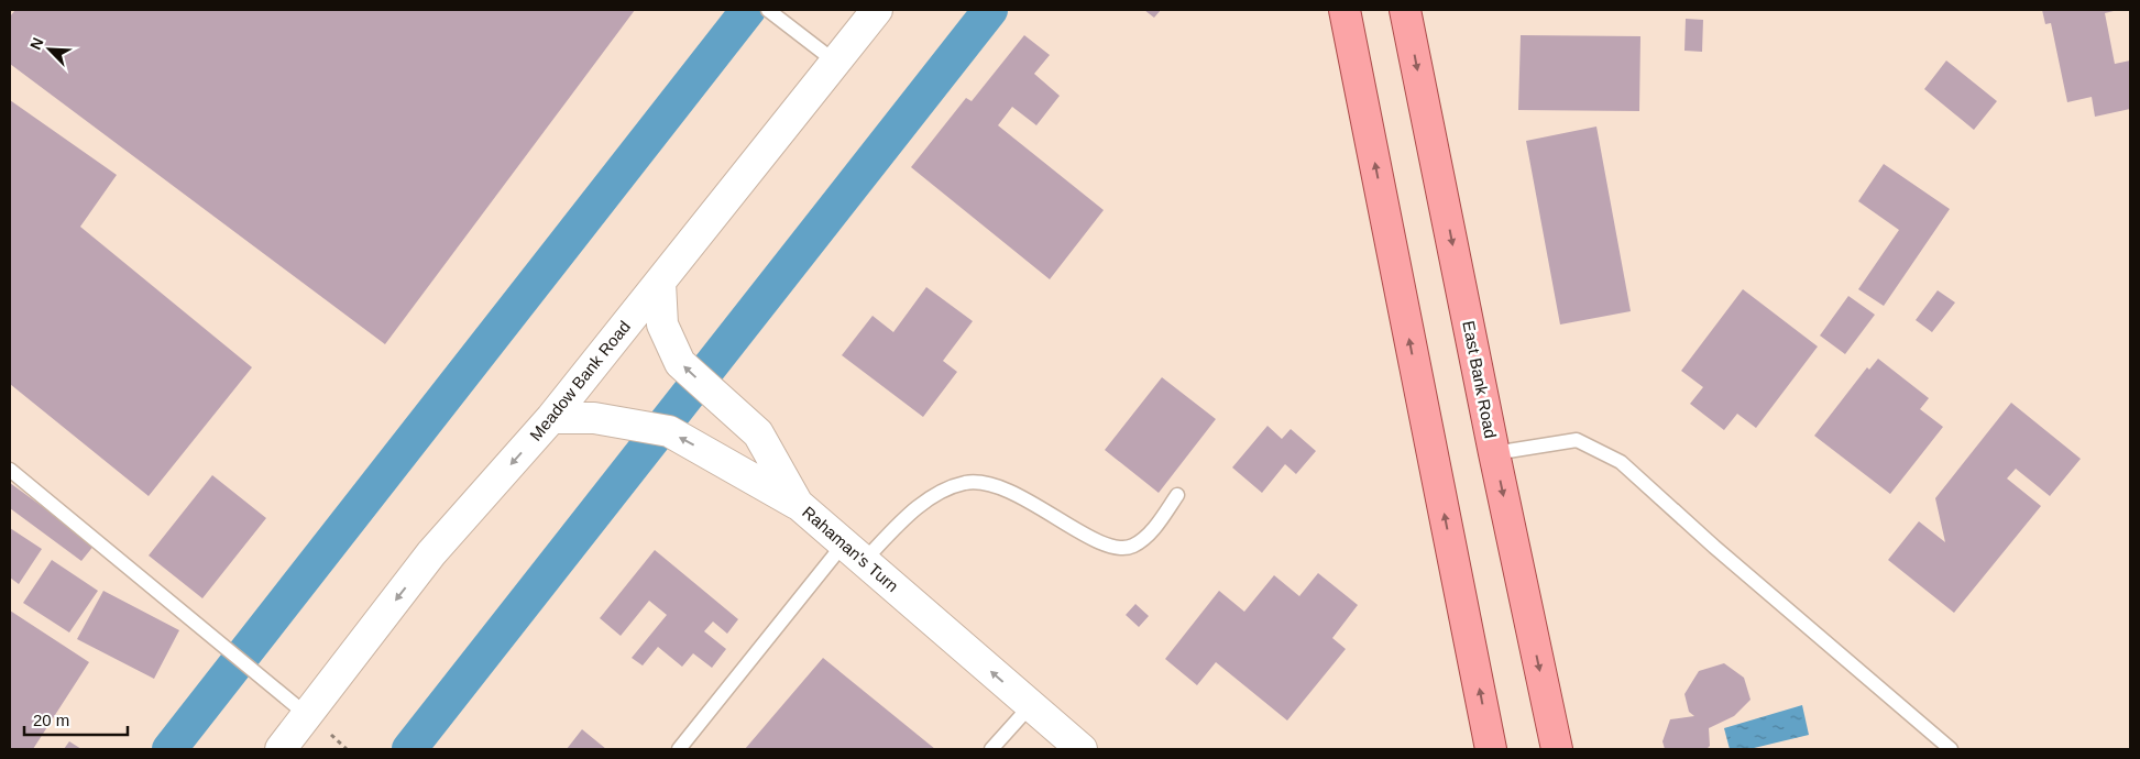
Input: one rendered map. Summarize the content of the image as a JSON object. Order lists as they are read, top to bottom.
{
  "streets": {
    "main road": ["East Bank Road", "Meadow Bank Road", "Rahaman's Turn"]
  },
  "crossings": [
    ["Meadow Bank Road", "Rahaman's Turn"]
  ],
  "one_way": ["Meadow Bank Road", "Rahaman's Turn"],
  "scale_bar": "20 m",
  "north": "top left"
}
